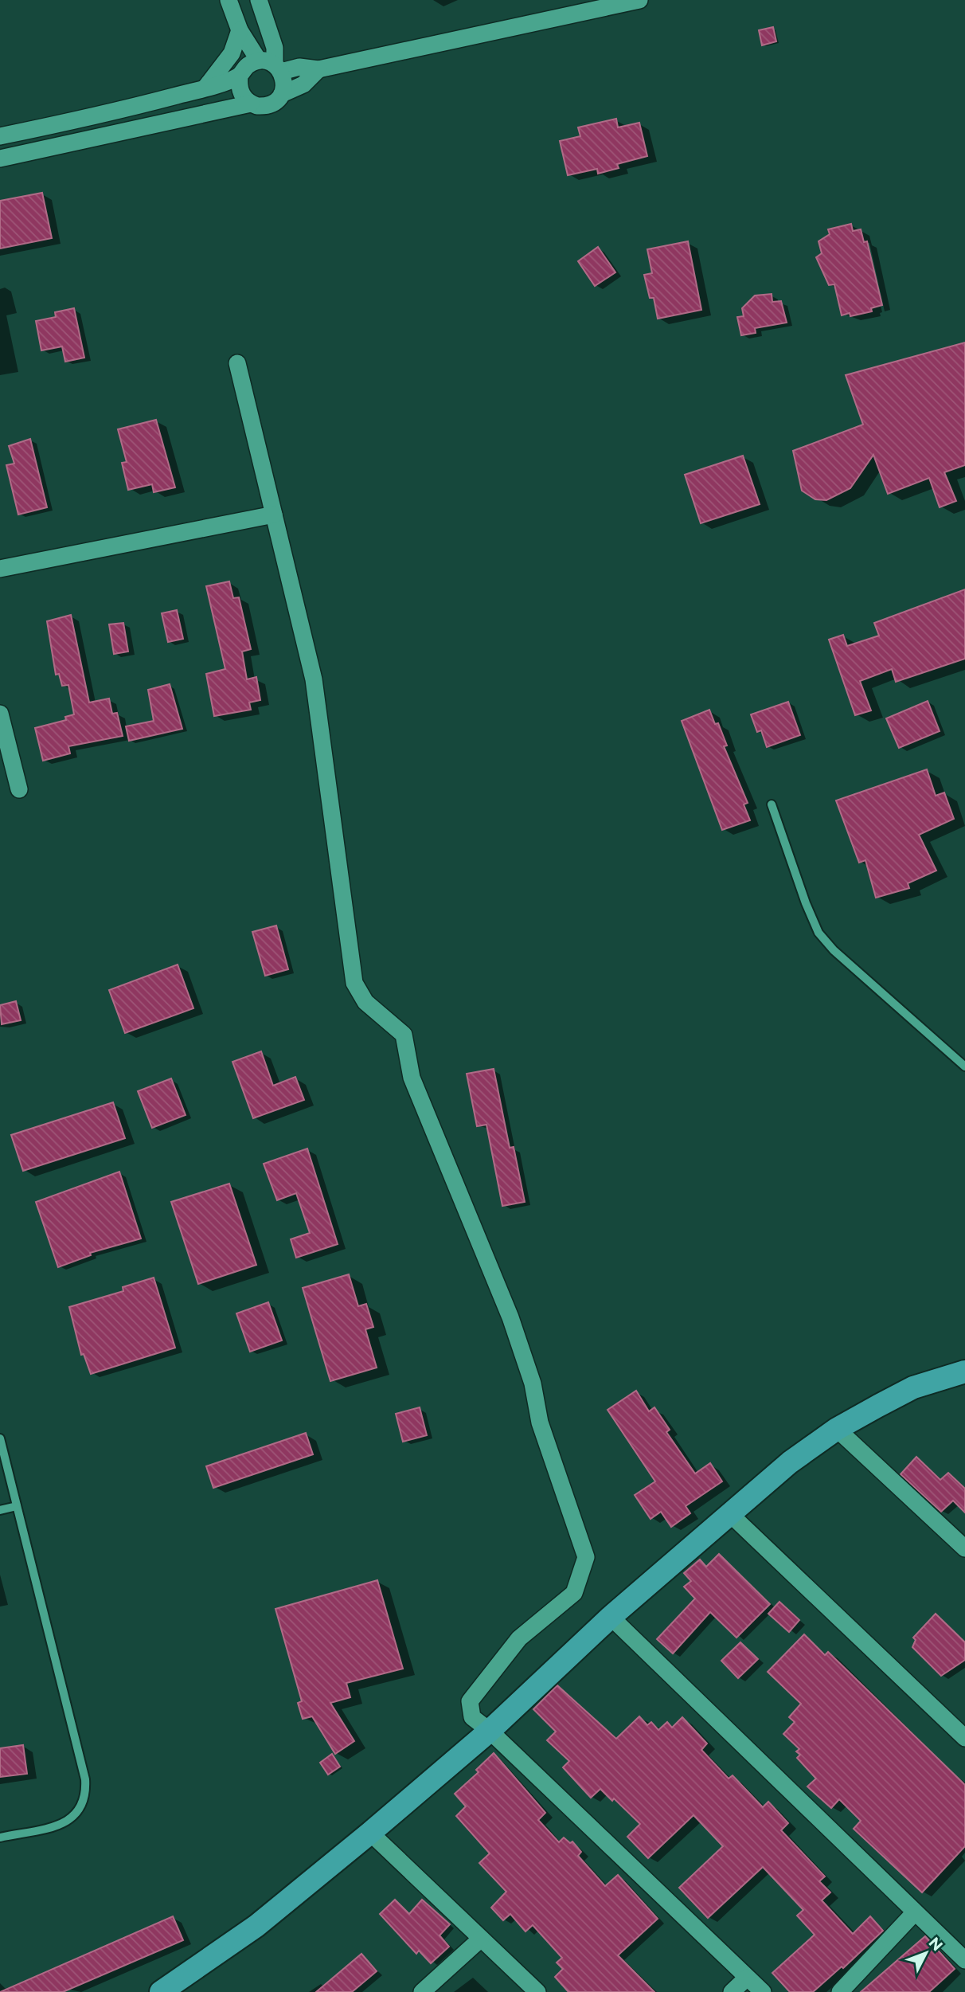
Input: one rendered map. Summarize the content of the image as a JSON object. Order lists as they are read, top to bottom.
{
  "north": "top right"
}
